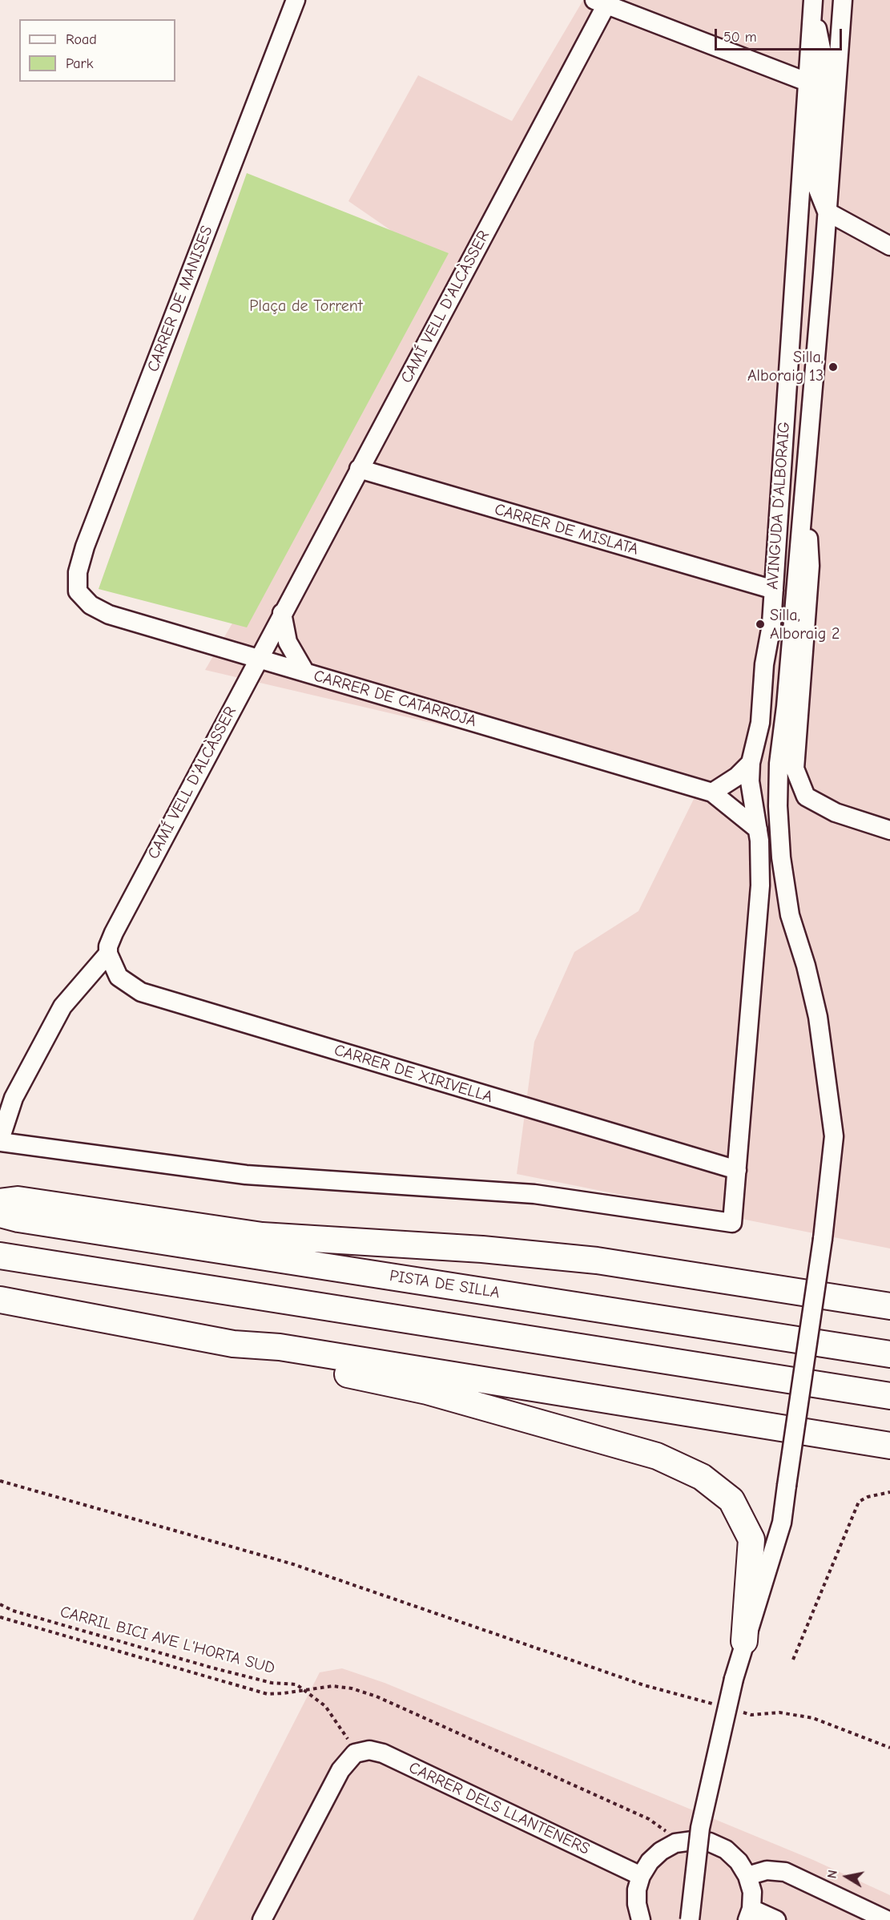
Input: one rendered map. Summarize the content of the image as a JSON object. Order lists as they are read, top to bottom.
{
  "streets": {
    "highway": ["PISTA DE SILLA"],
    "street": [
      "CARRER DE MANISES",
      "CAMÍ VELL D'ALCÀSSER",
      "AVINGUDA D’ALBORAIG",
      "CARRER DE MISLATA",
      "CARRER DE CATARROJA",
      "CARRER DE XIRIVELLA",
      "CARRER DELS LLANTENERS"
    ],
    "path": ["CARRIL BICI AVE L'HORTA SUD"]
  },
  "crossings": [
    ["CARRER DE MANISES", "CARRER DE CATARROJA"],
    ["CAMÍ VELL D'ALCÀSSER", "CARRER DE MISLATA"],
    ["CAMÍ VELL D'ALCÀSSER", "CARRER DE CATARROJA"],
    ["CAMÍ VELL D'ALCÀSSER", "CARRER DE XIRIVELLA"],
    ["AVINGUDA D’ALBORAIG", "CARRER DE MISLATA"],
    ["CARRIL BICI AVE L'HORTA SUD", "CARRER DELS LLANTENERS"]
  ],
  "parks": ["Plaça de Torrent"],
  "places": ["Silla, Alboraig 13", "Silla, Alboraig 2"],
  "legend": ["Road", "Park"],
  "scale_bar": "50 m",
  "north": "left"
}
